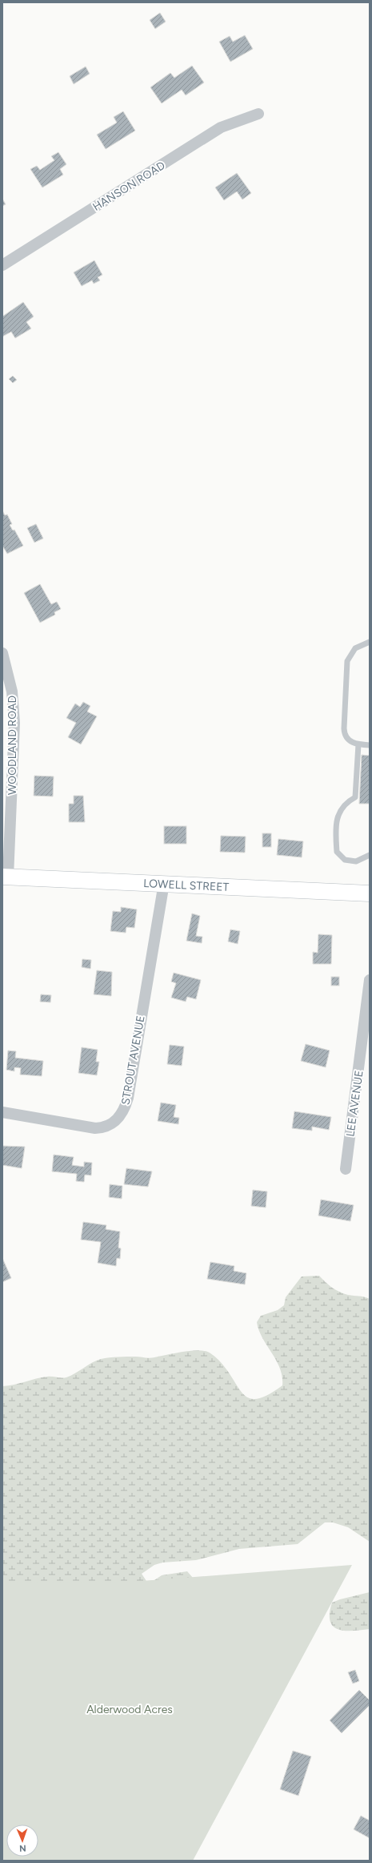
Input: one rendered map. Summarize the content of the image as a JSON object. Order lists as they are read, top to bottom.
{
  "streets": {
    "main road": ["LOWELL STREET"],
    "street": [
      "HANSON ROAD",
      "WOODLAND ROAD",
      "STROUT AVENUE",
      "LEE AVENUE"
    ]
  },
  "crossings": [
    ["WOODLAND ROAD", "LOWELL STREET"],
    ["LOWELL STREET", "STROUT AVENUE"]
  ],
  "parks": ["Alderwood Acres"],
  "north": "bottom"
}
